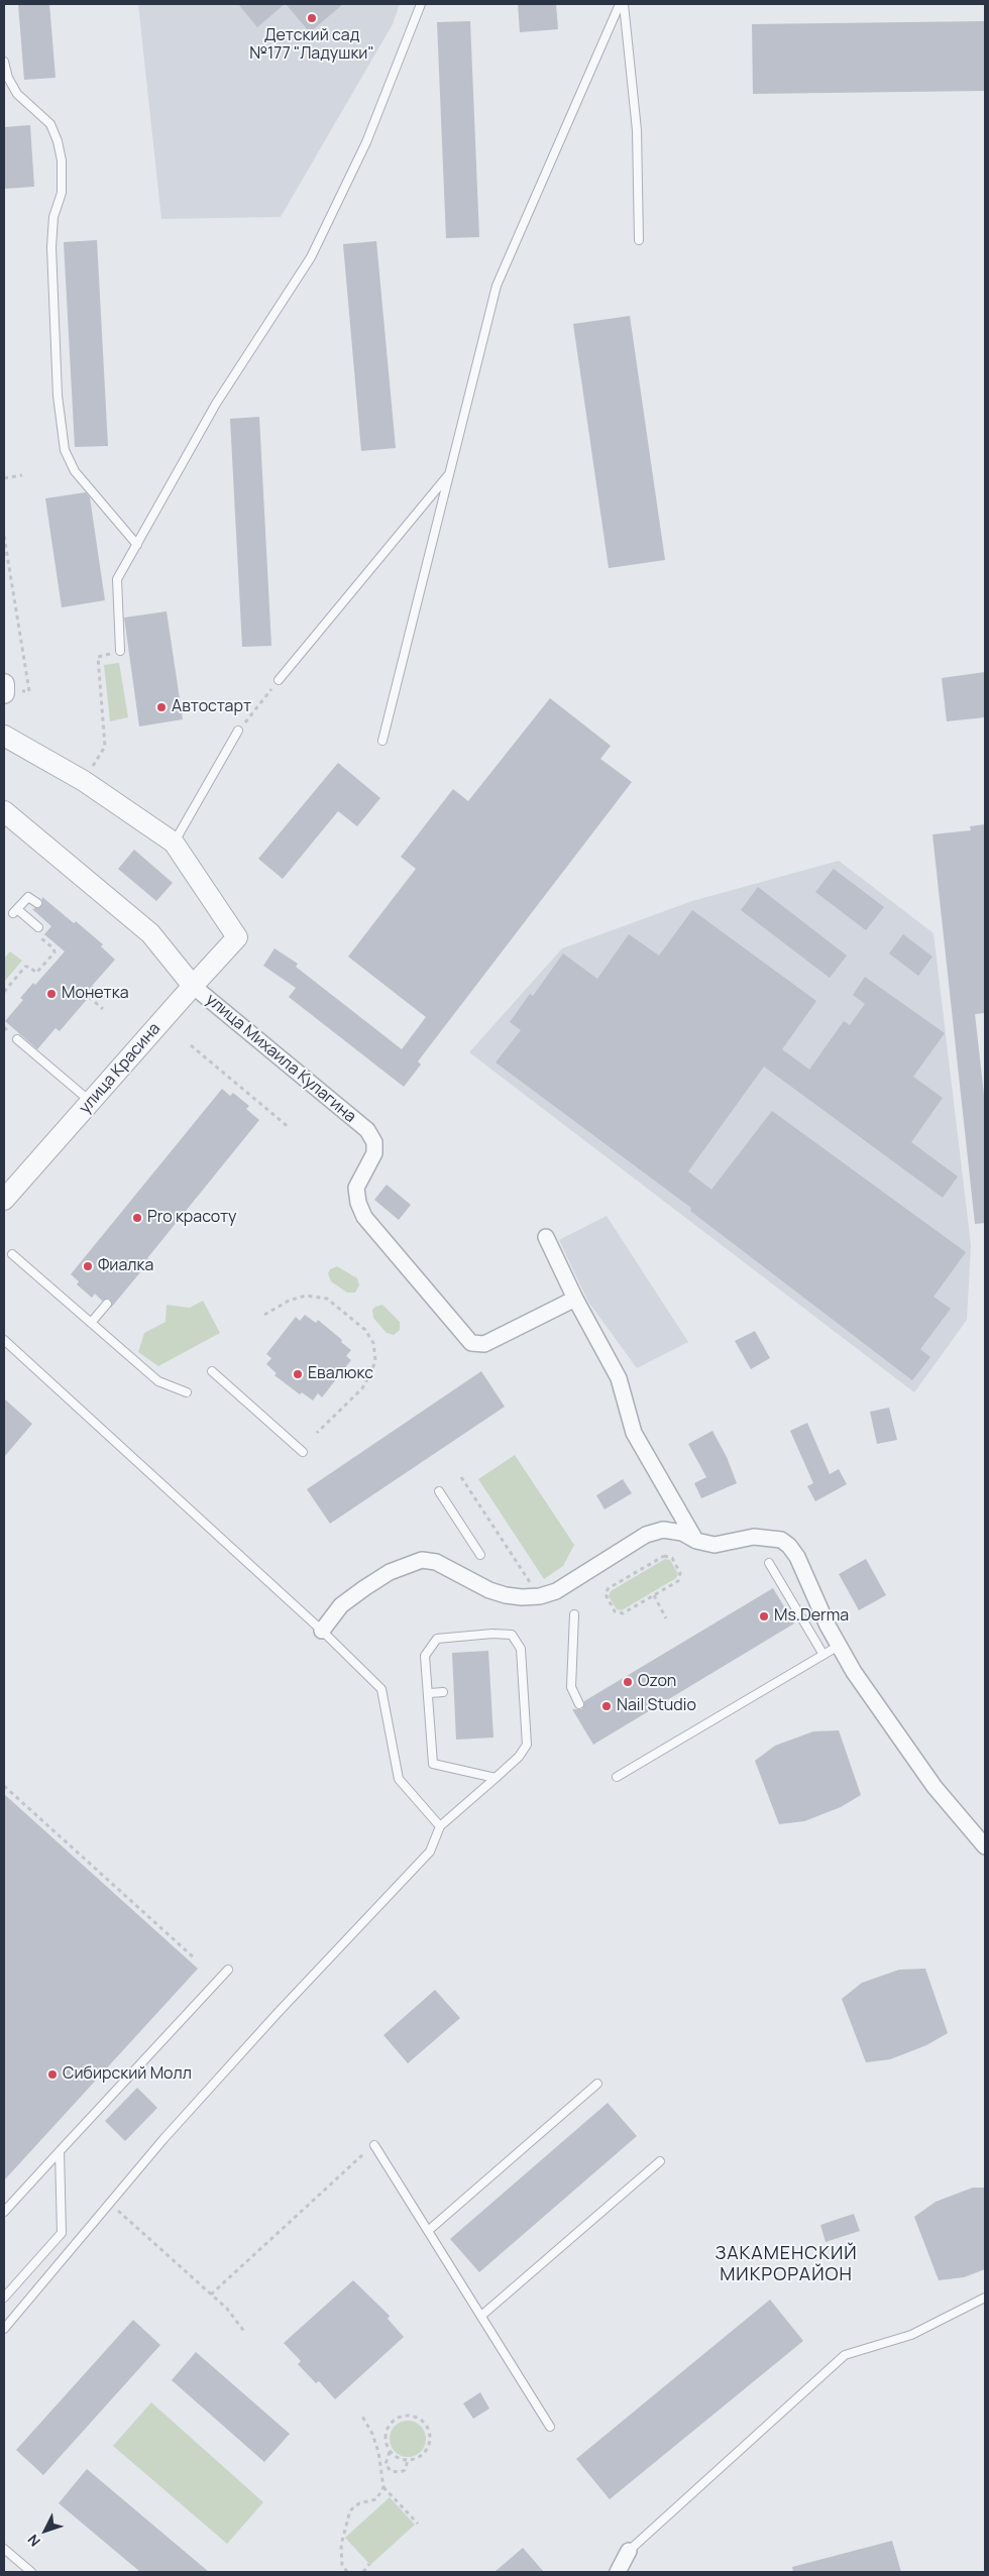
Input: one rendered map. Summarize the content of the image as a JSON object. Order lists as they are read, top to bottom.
{
  "streets": {
    "street": ["улица Михаила Кулагина", "улица Красина"]
  },
  "crossings": [
    ["улица Михаила Кулагина", "улица Красина"]
  ],
  "districts": ["ЗАКАМЕНСКИЙ МИКРОРАЙОН"],
  "places": [
    "Детский сад №177 \"Ладушки\"",
    "Автостарт",
    "Монетка",
    "Pro красоту",
    "Фиалка",
    "Евалюкс",
    "Ms.Derma",
    "Ozon",
    "Nail Studio",
    "Сибирский Молл"
  ],
  "north": "bottom left"
}
